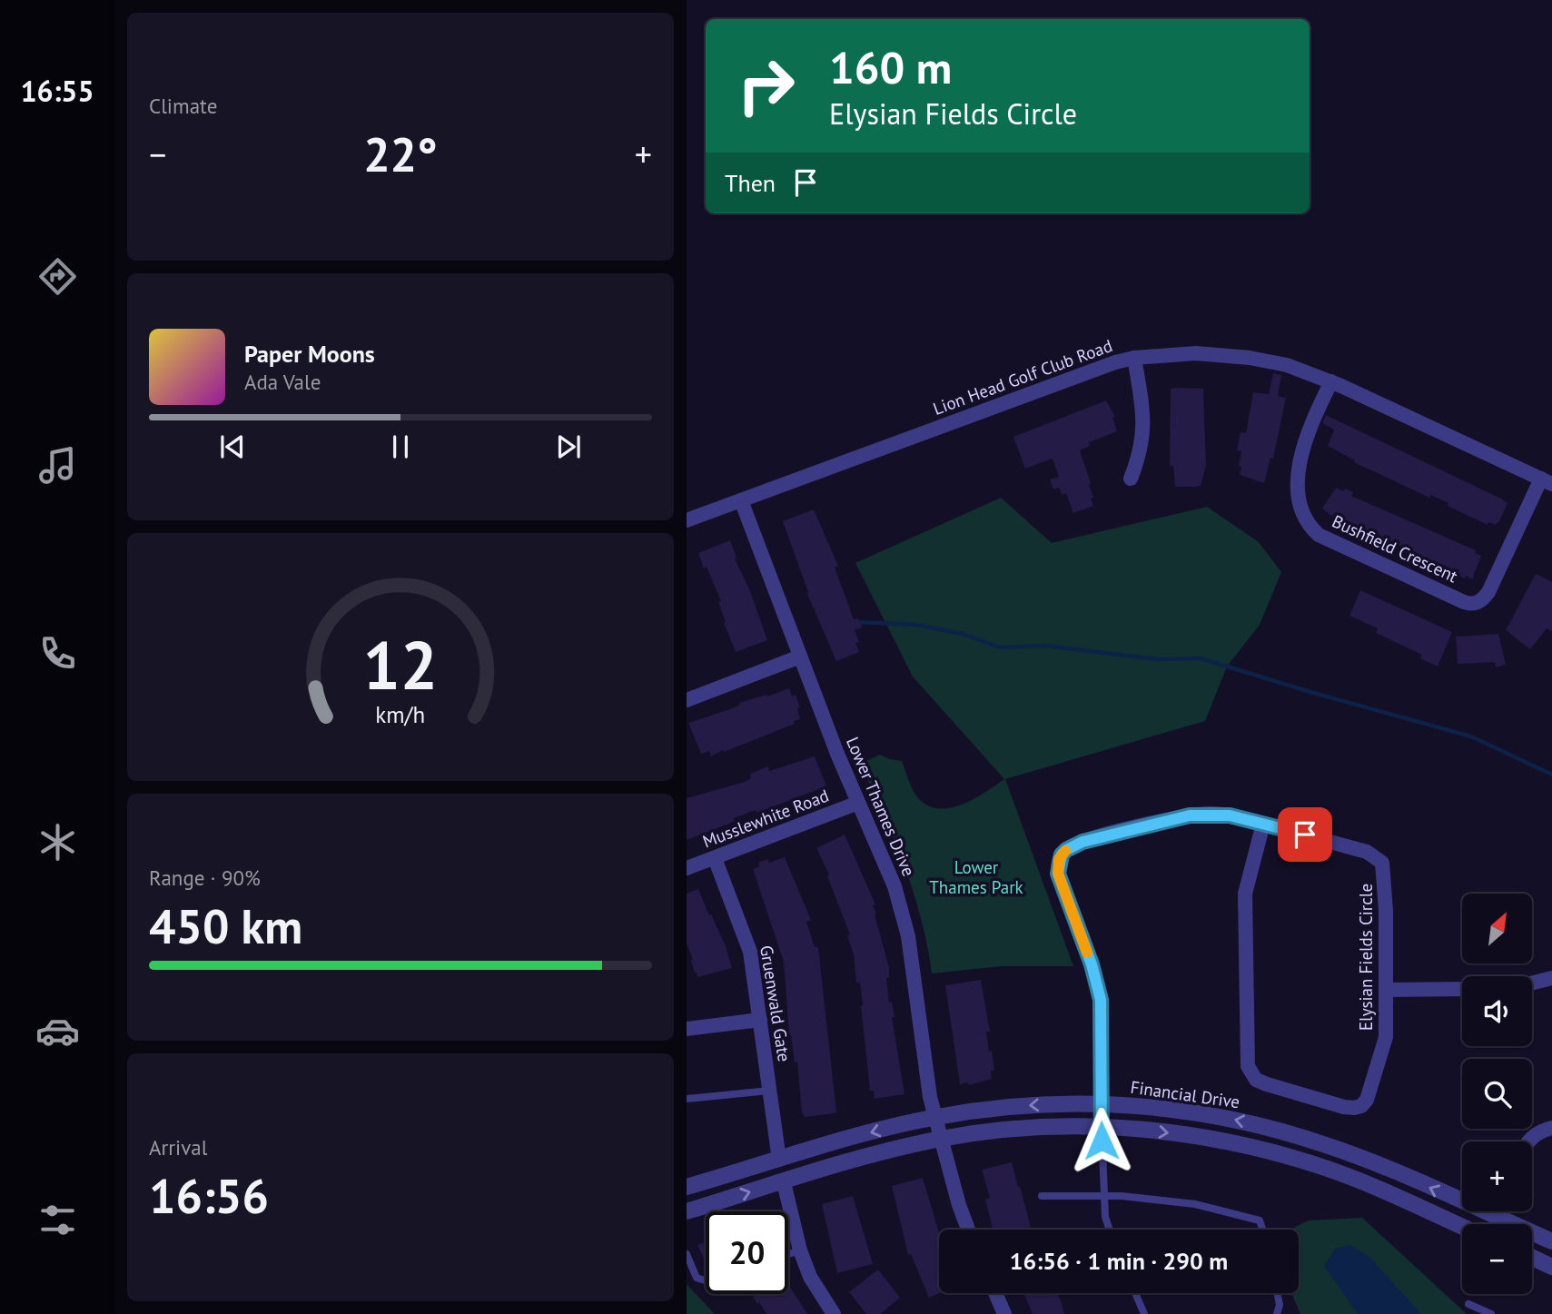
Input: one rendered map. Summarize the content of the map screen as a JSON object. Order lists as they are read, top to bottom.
{
  "streets": {
    "street": [
      "Lion Head Golf Club Road",
      "Bushfield Crescent",
      "Lower Thames Drive",
      "Musslewhite Road",
      "Elysian Fields Circle",
      "Gruenwald Gate",
      "Financial Drive"
    ]
  },
  "crossings": [
    ["Lion Head Golf Club Road", "Bushfield Crescent"],
    ["Lion Head Golf Club Road", "Lower Thames Drive"],
    ["Lower Thames Drive", "Musslewhite Road"],
    ["Lower Thames Drive", "Financial Drive"],
    ["Musslewhite Road", "Gruenwald Gate"],
    ["Elysian Fields Circle", "Financial Drive"],
    ["Gruenwald Gate", "Financial Drive"]
  ],
  "parks": ["Lower Thames Park"],
  "north": "top right",
  "page": {
    "tabs": "16:55",
    "tile": [
      "Climate",
      ["Range · 90%", "450 km"],
      ["Arrival", "16:56"]
    ],
    "turn": ["160 m", "Elysian Fields Circle"],
    "heat": ["−", "22°", "+"],
    "then": "Then",
    "song": ["Paper Moons", "Ada Vale"],
    "map_buttons": ["+", "−"],
    "limit": "20",
    "trip": "16:56 · 1 min · 290 m",
    "gauge": ["12", "km/h"]
  }
}
